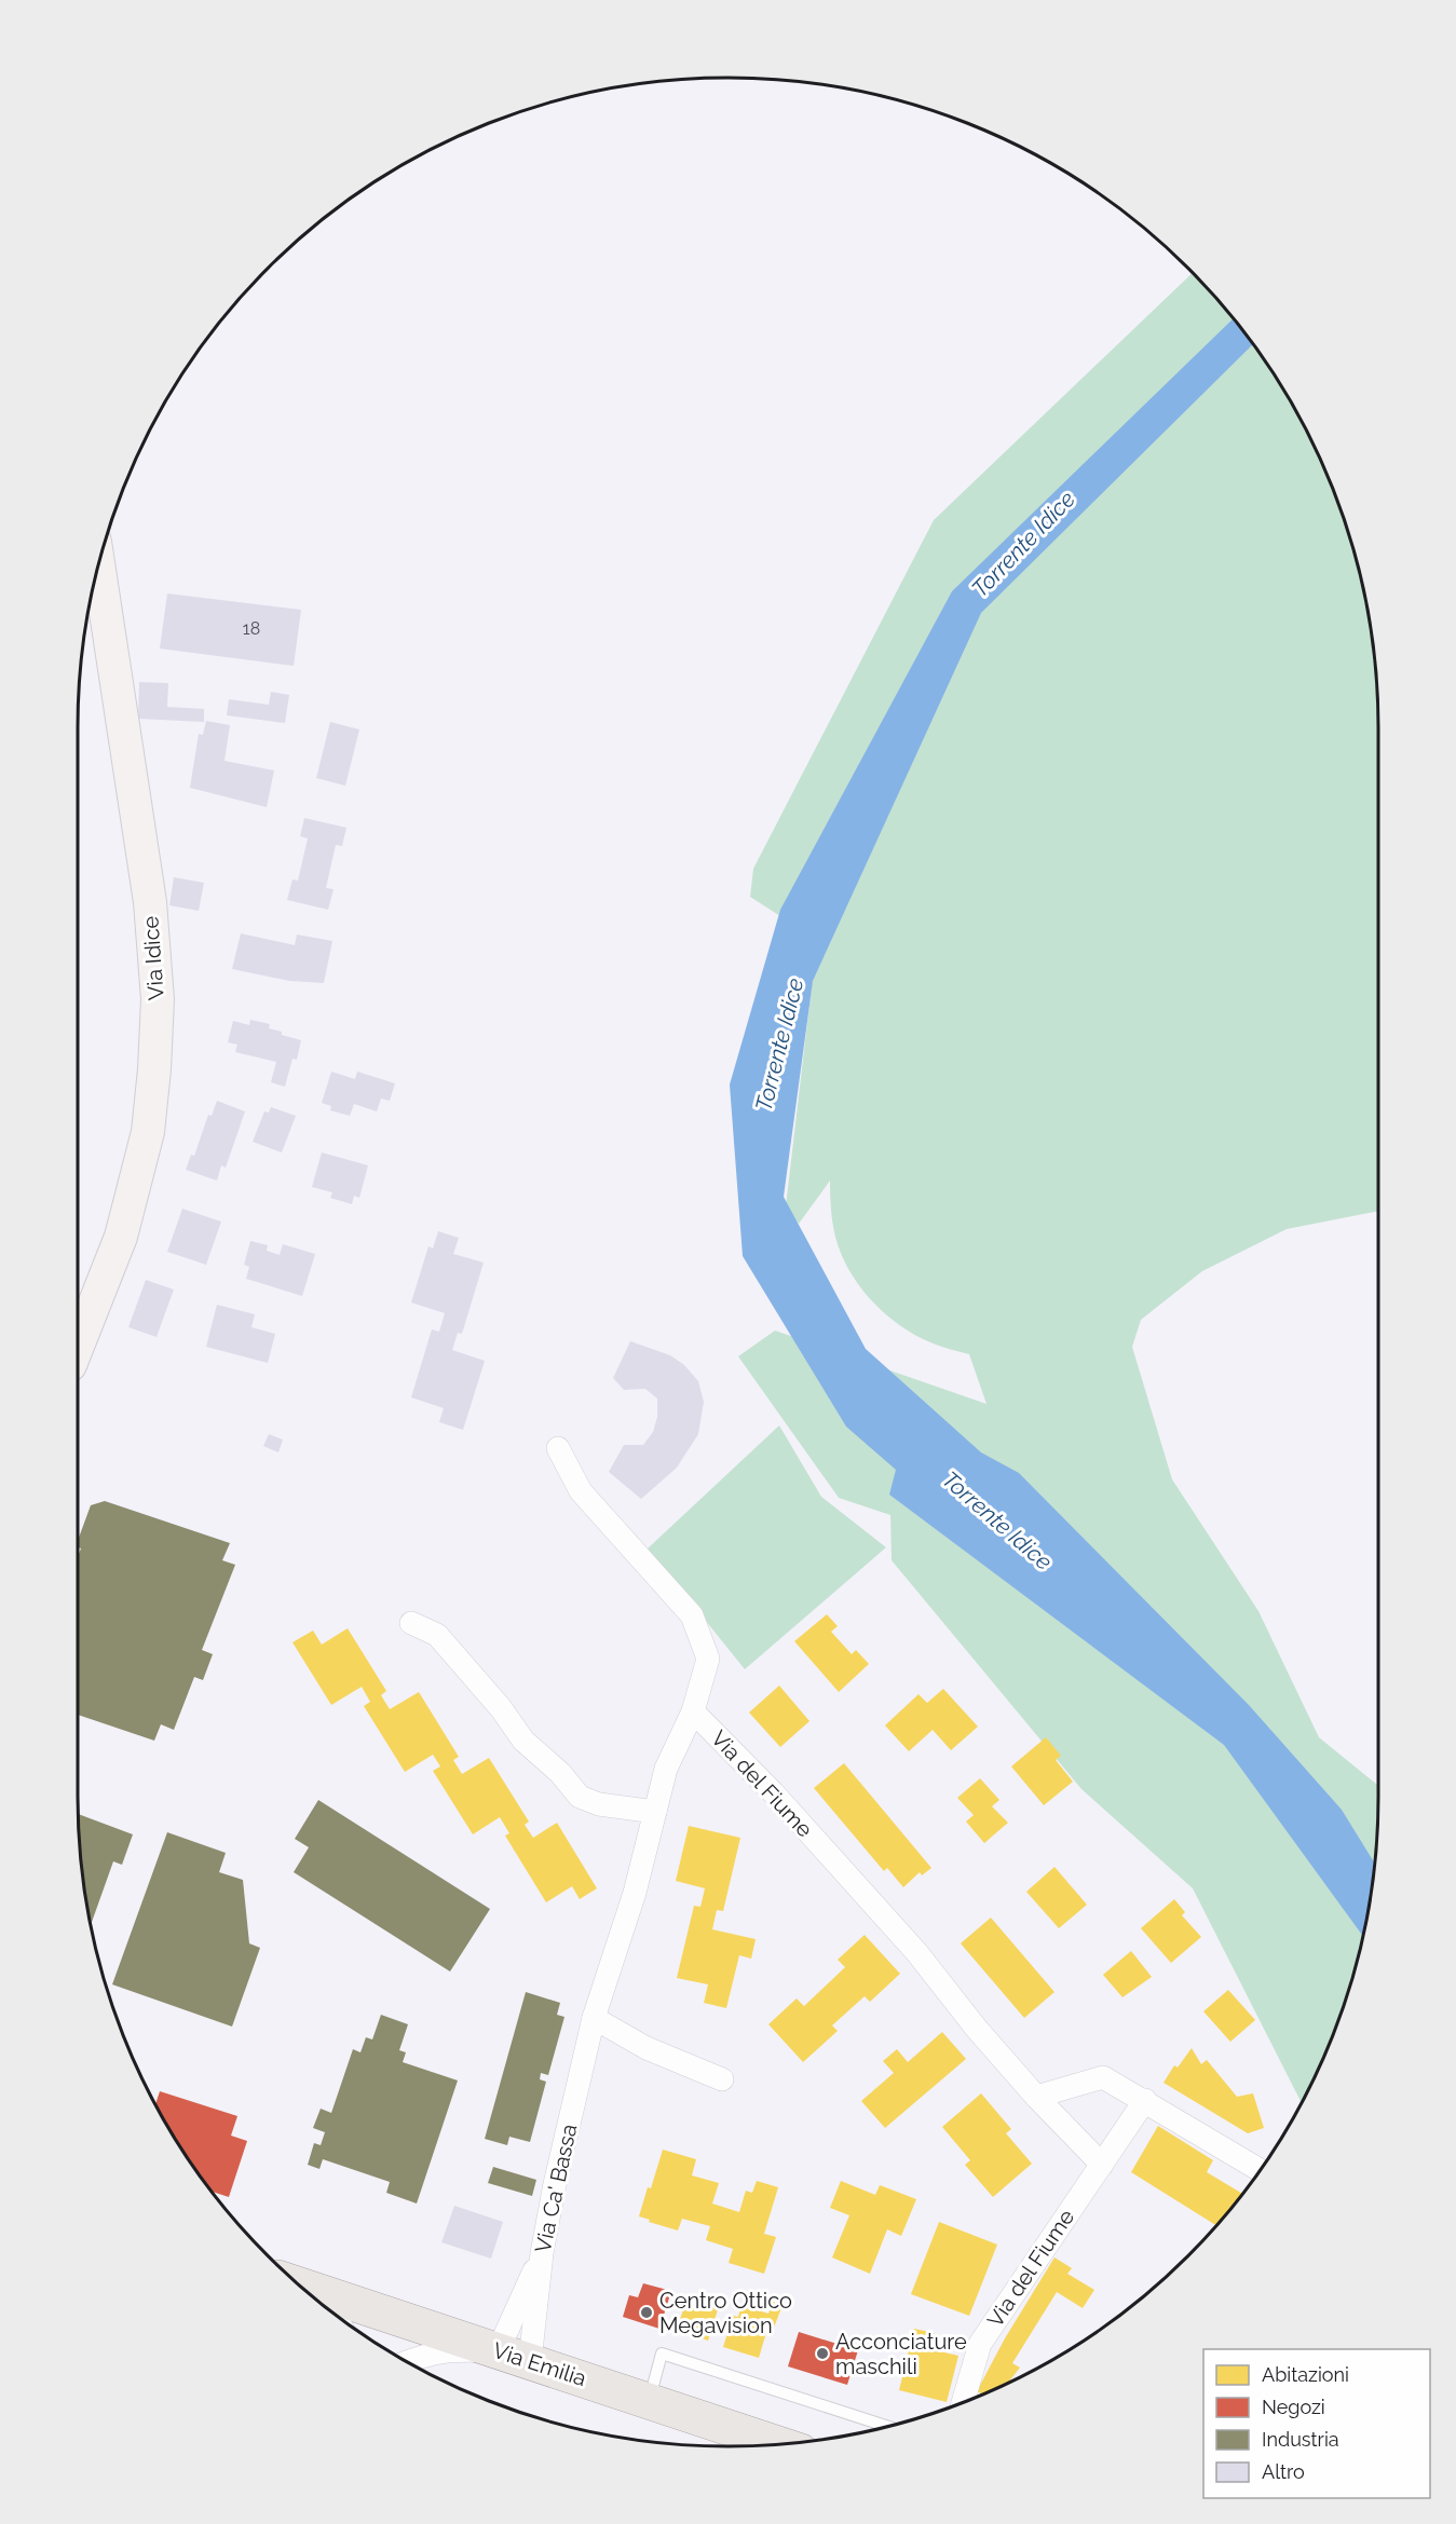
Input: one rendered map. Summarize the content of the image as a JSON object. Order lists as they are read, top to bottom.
{
  "streets": {
    "main road": ["Via Idice", "Via Emilia"],
    "street": ["Via del Fiume", "Via Ca' Bassa"]
  },
  "crossings": [
    ["Via del Fiume", "Via Ca' Bassa"],
    ["Via Ca' Bassa", "Via Emilia"]
  ],
  "water": ["Torrente Idice"],
  "places": ["Centro Ottico Megavision", "Acconciature maschili"],
  "house_numbers": ["18"],
  "legend": [
    "Abitazioni",
    "Negozi",
    "Industria",
    "Altro"
  ]
}
